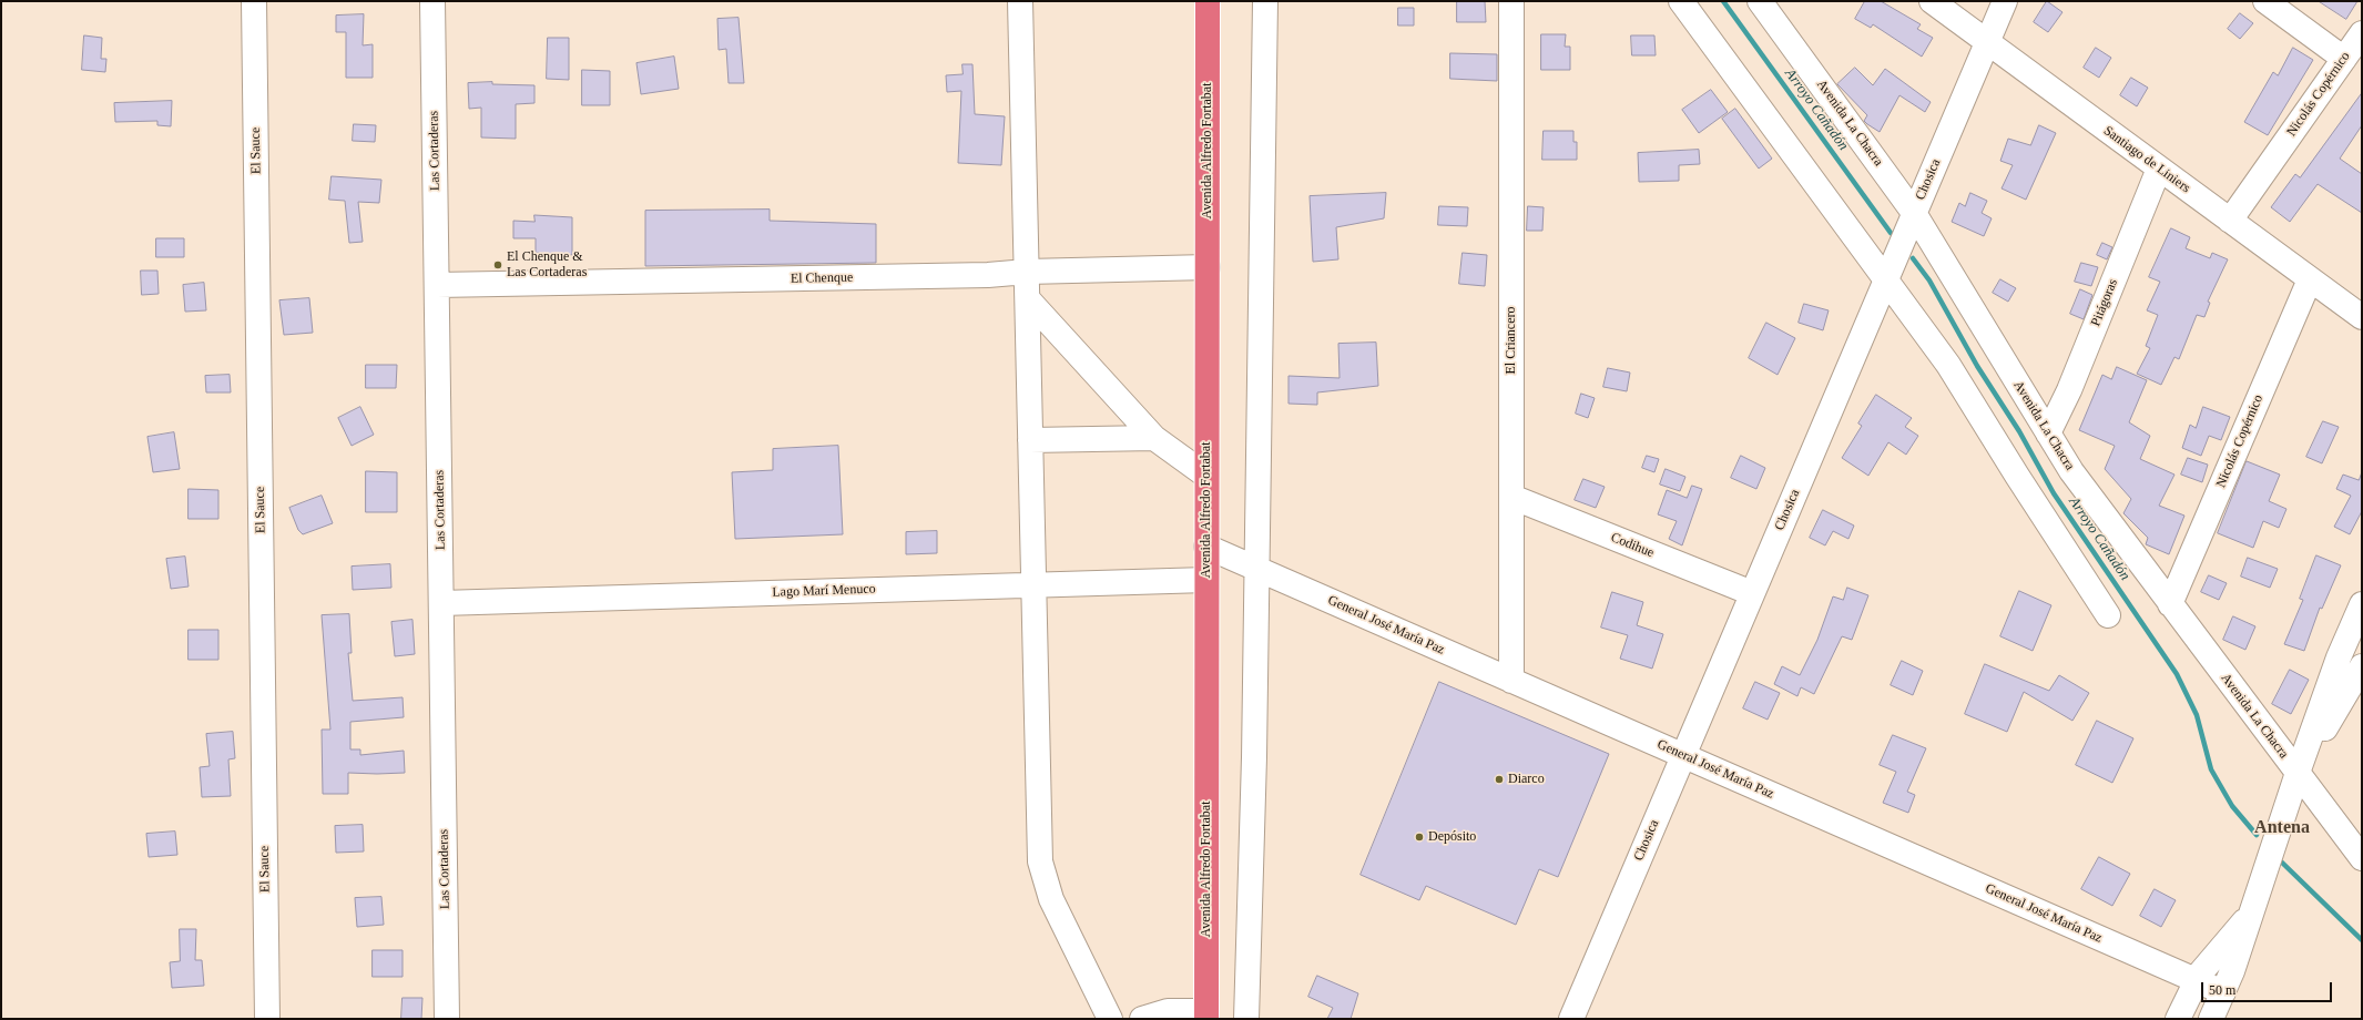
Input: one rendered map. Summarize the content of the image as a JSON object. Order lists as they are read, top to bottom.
{
  "streets": {
    "highway": ["Avenida Alfredo Fortabat"],
    "street": [
      "Nicolás Copérnico",
      "Avenida La Chacra",
      "El Sauce",
      "Las Cortaderas",
      "Santiago de Liniers",
      "Chosica",
      "El Chenque",
      "Pitágoras",
      "El Criancero",
      "Codihue",
      "Lago Marí Menuco",
      "General José María Paz"
    ]
  },
  "crossings": [
    ["Nicolás Copérnico", "Avenida La Chacra"],
    ["Nicolás Copérnico", "Santiago de Liniers"],
    ["Avenida La Chacra", "Chosica"],
    ["Avenida La Chacra", "Pitágoras"],
    ["Las Cortaderas", "El Chenque"],
    ["Las Cortaderas", "Lago Marí Menuco"],
    ["Avenida Alfredo Fortabat", "El Chenque"],
    ["Avenida Alfredo Fortabat", "Lago Marí Menuco"],
    ["Avenida Alfredo Fortabat", "General José María Paz"],
    ["Santiago de Liniers", "Chosica"],
    ["Santiago de Liniers", "Pitágoras"],
    ["Chosica", "Codihue"],
    ["Chosica", "General José María Paz"],
    ["El Criancero", "Codihue"],
    ["El Criancero", "General José María Paz"]
  ],
  "districts": ["Antena"],
  "water": ["Arroyo Cañadón"],
  "places": ["El Chenque & Las Cortaderas", "Diarco", "Depósito"],
  "scale_bar": "50 m"
}
